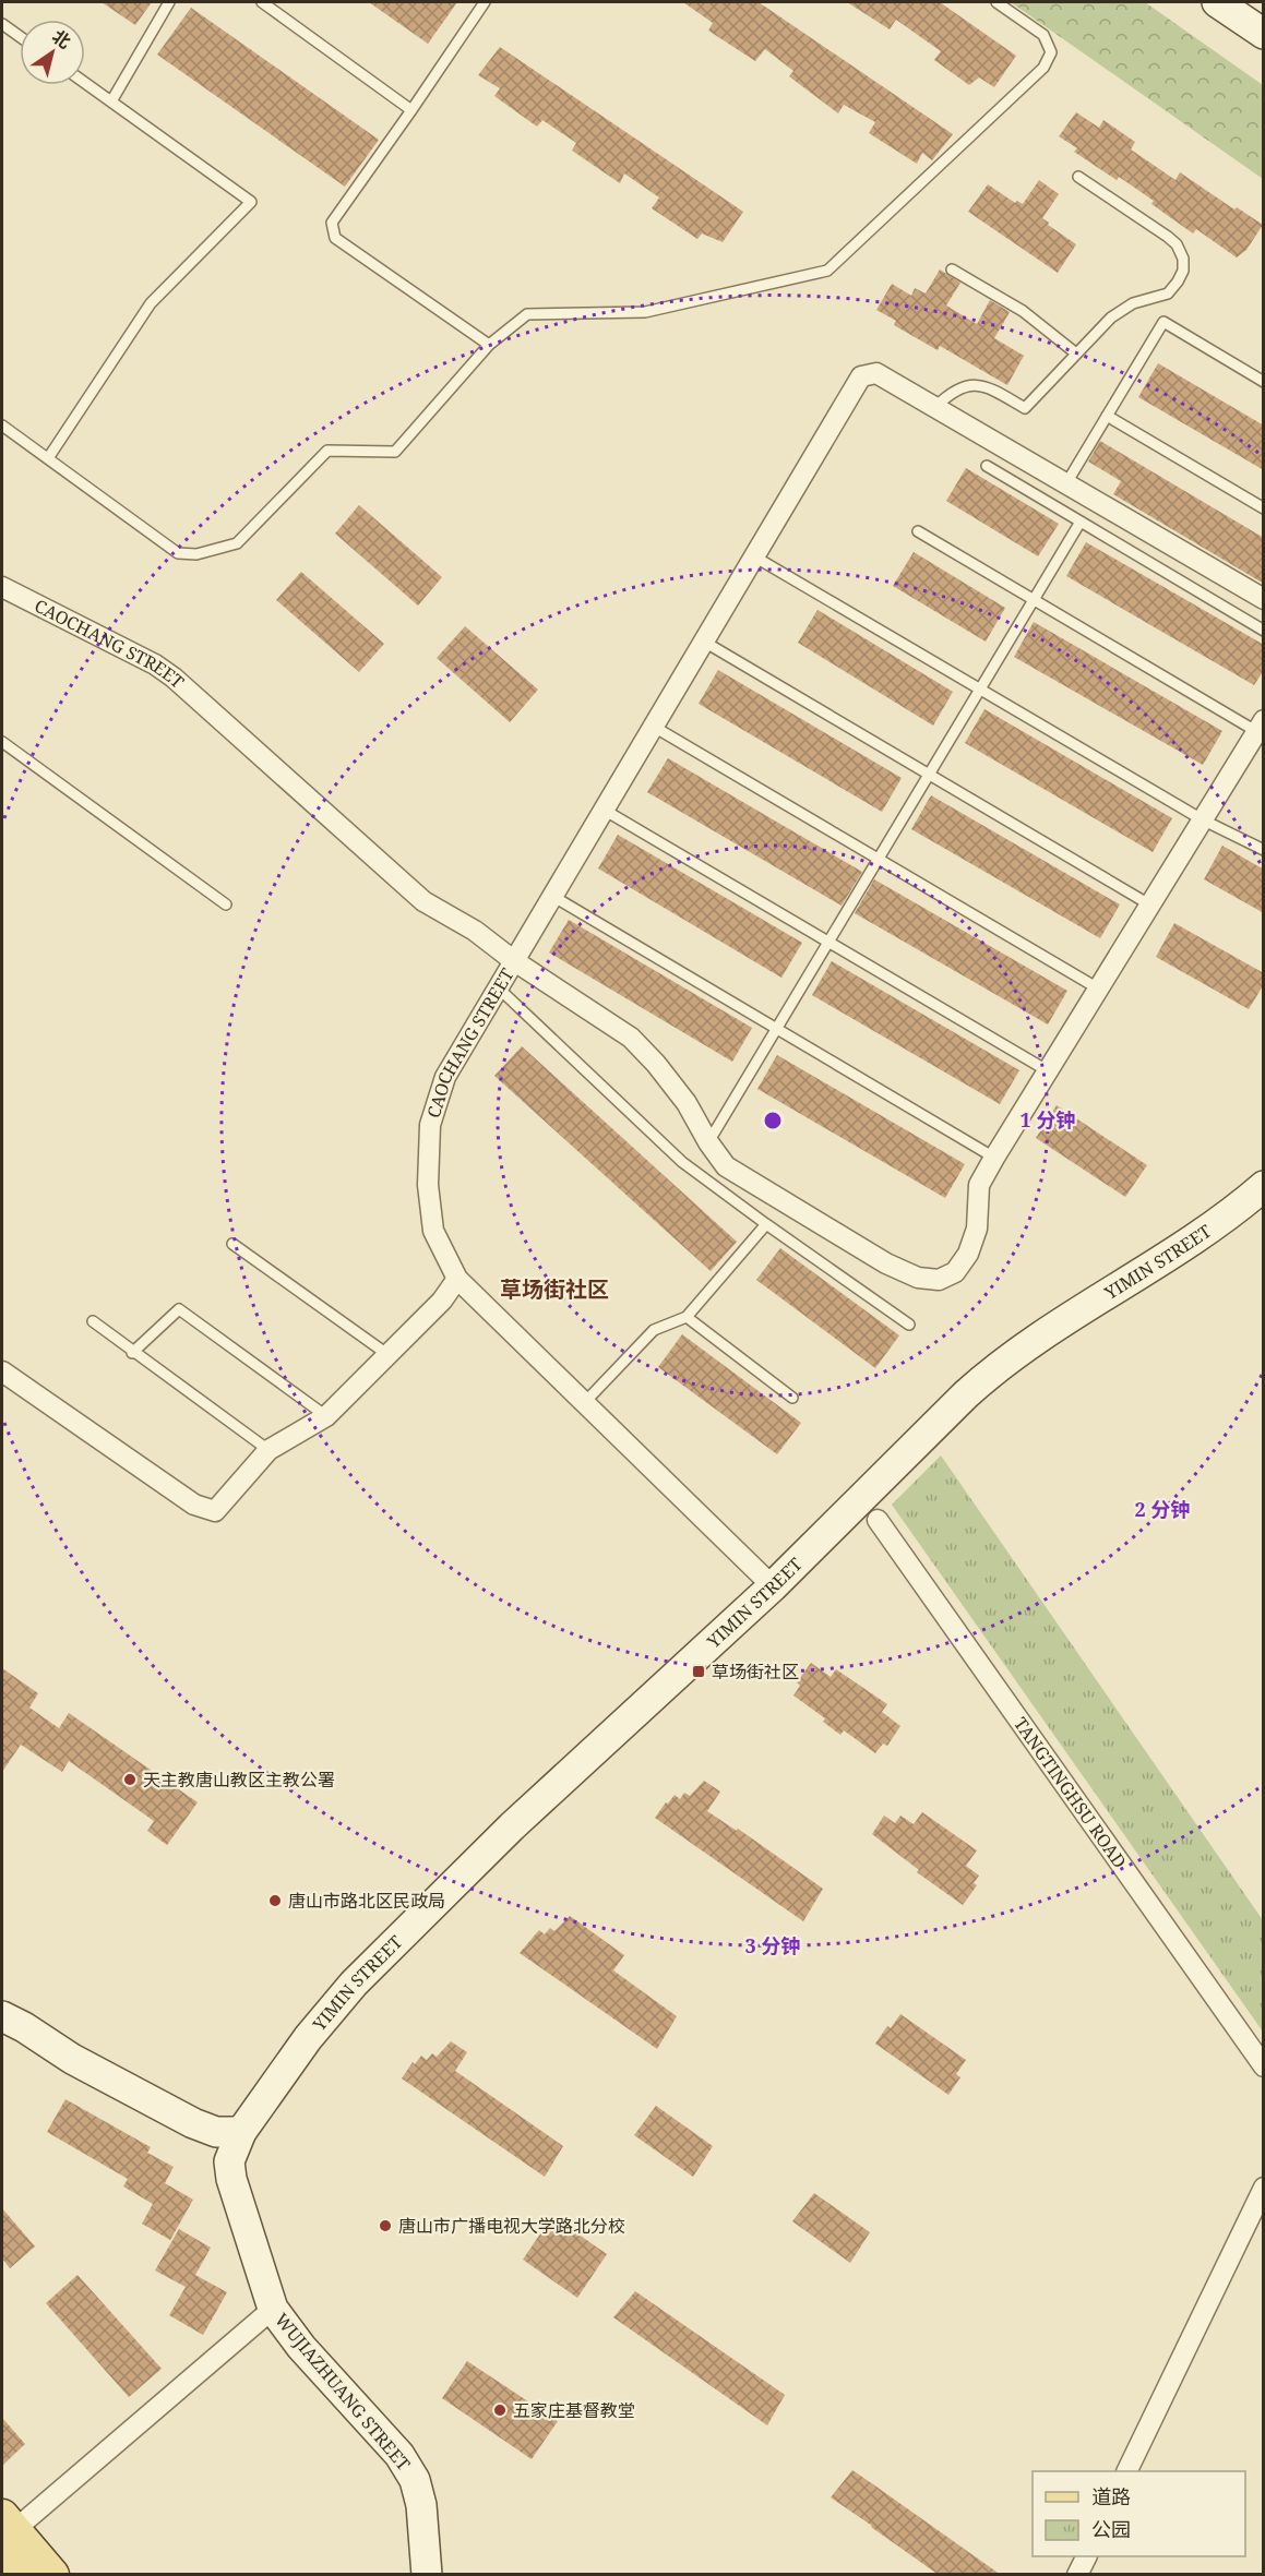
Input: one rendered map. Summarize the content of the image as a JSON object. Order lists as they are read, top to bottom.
{
  "streets": {
    "street": [
      "CAOCHANG STREET",
      "YIMIN STREET",
      "TANGTINGHSU ROAD",
      "WUJIAZHUANG STREET"
    ]
  },
  "crossings": [
    ["CAOCHANG STREET", "YIMIN STREET"],
    ["YIMIN STREET", "WUJIAZHUANG STREET"]
  ],
  "districts": ["草场街社区"],
  "places": {
    "transit": ["草场街社区"],
    "other": [
      "天主教唐山教区主教公署",
      "唐山市路北区民政局",
      "唐山市广播电视大学路北分校",
      "五家庄基督教堂"
    ]
  },
  "legend": ["道路", "公园"],
  "north": "top right",
  "rings": ["1 分钟", "2 分钟", "3 分钟"]
}
